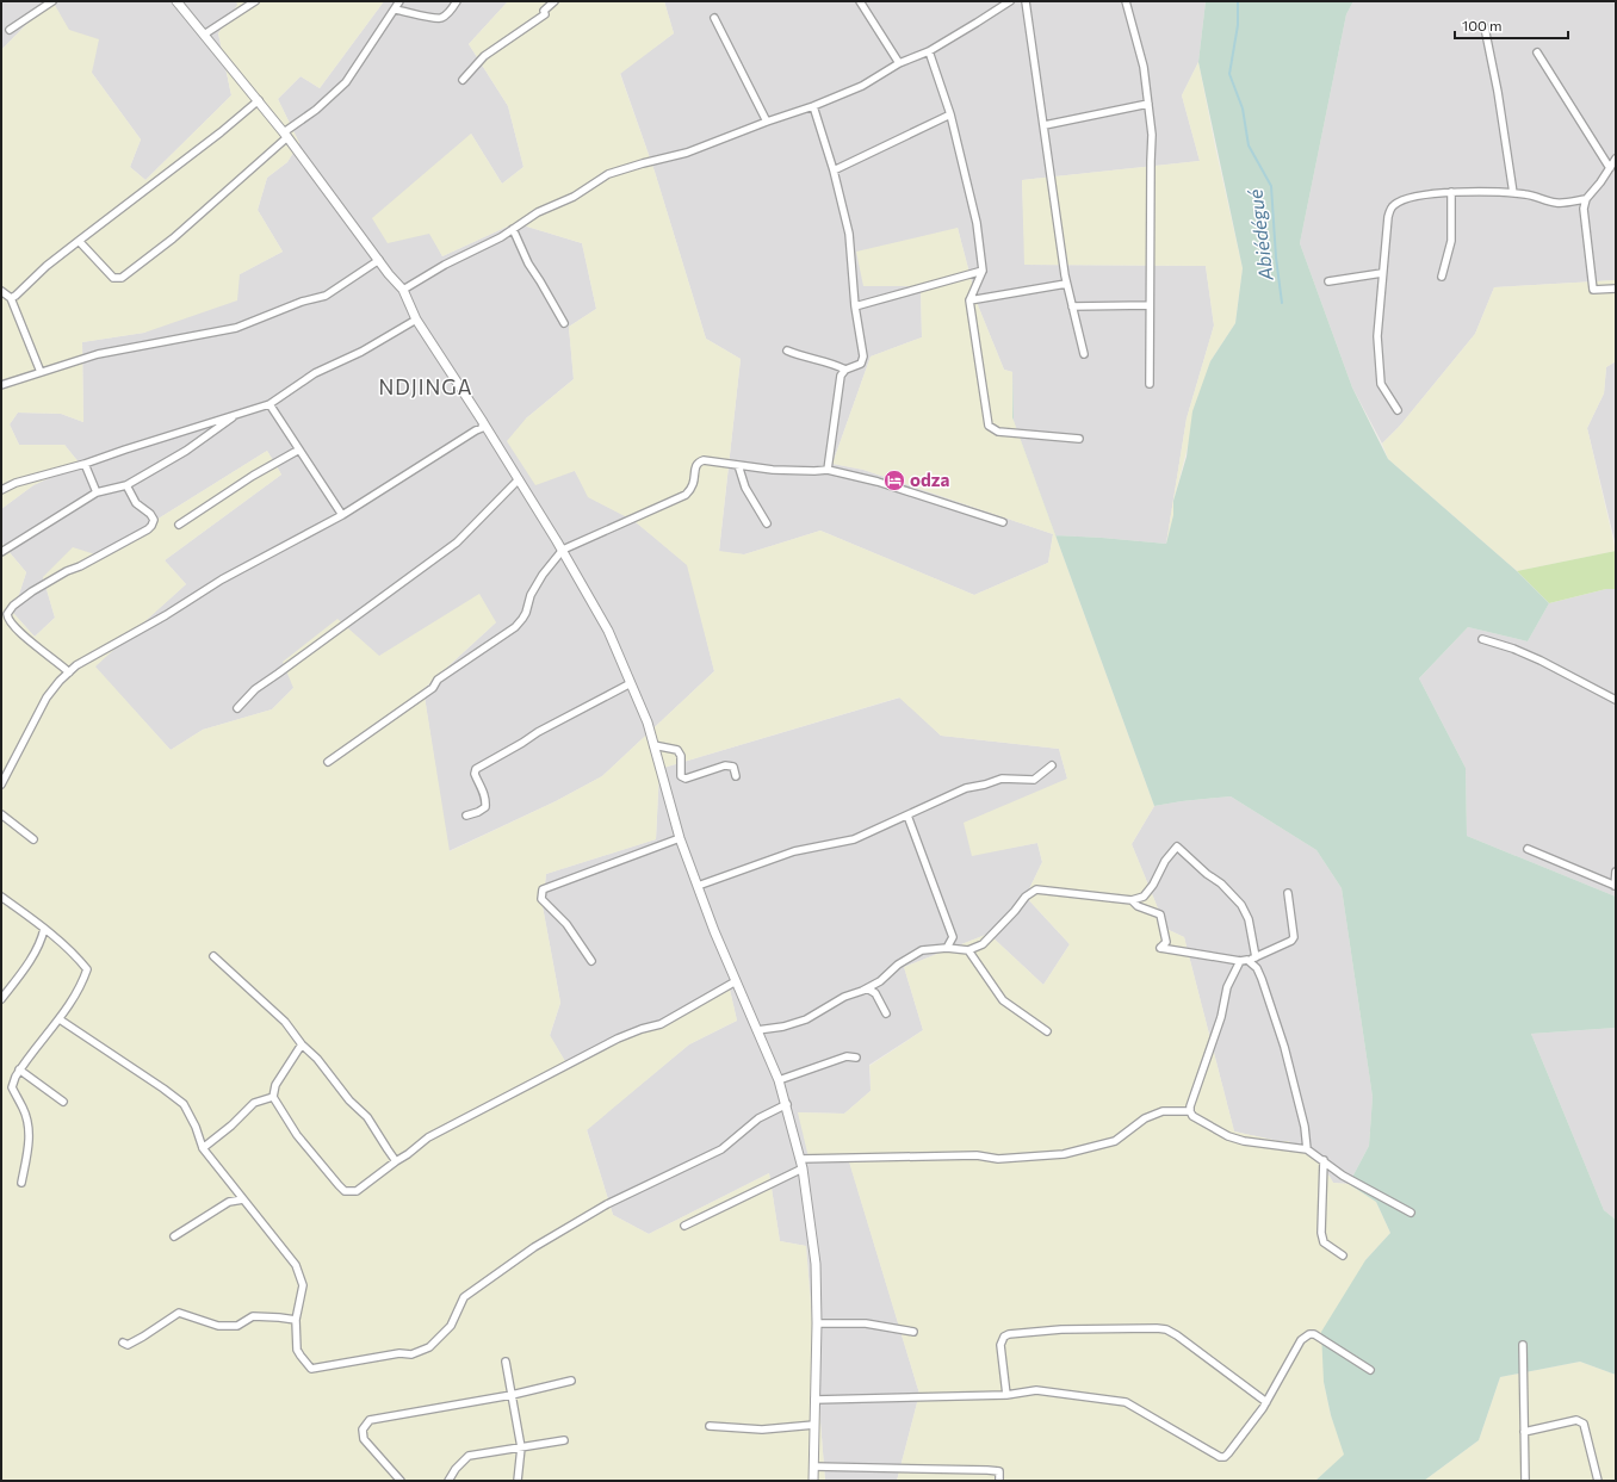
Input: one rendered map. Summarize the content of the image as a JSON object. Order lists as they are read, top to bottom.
{
  "districts": ["NDJINGA"],
  "water": ["Abiédégué"],
  "places": {
    "hotel": ["odza"]
  },
  "scale_bar": "100 m"
}
